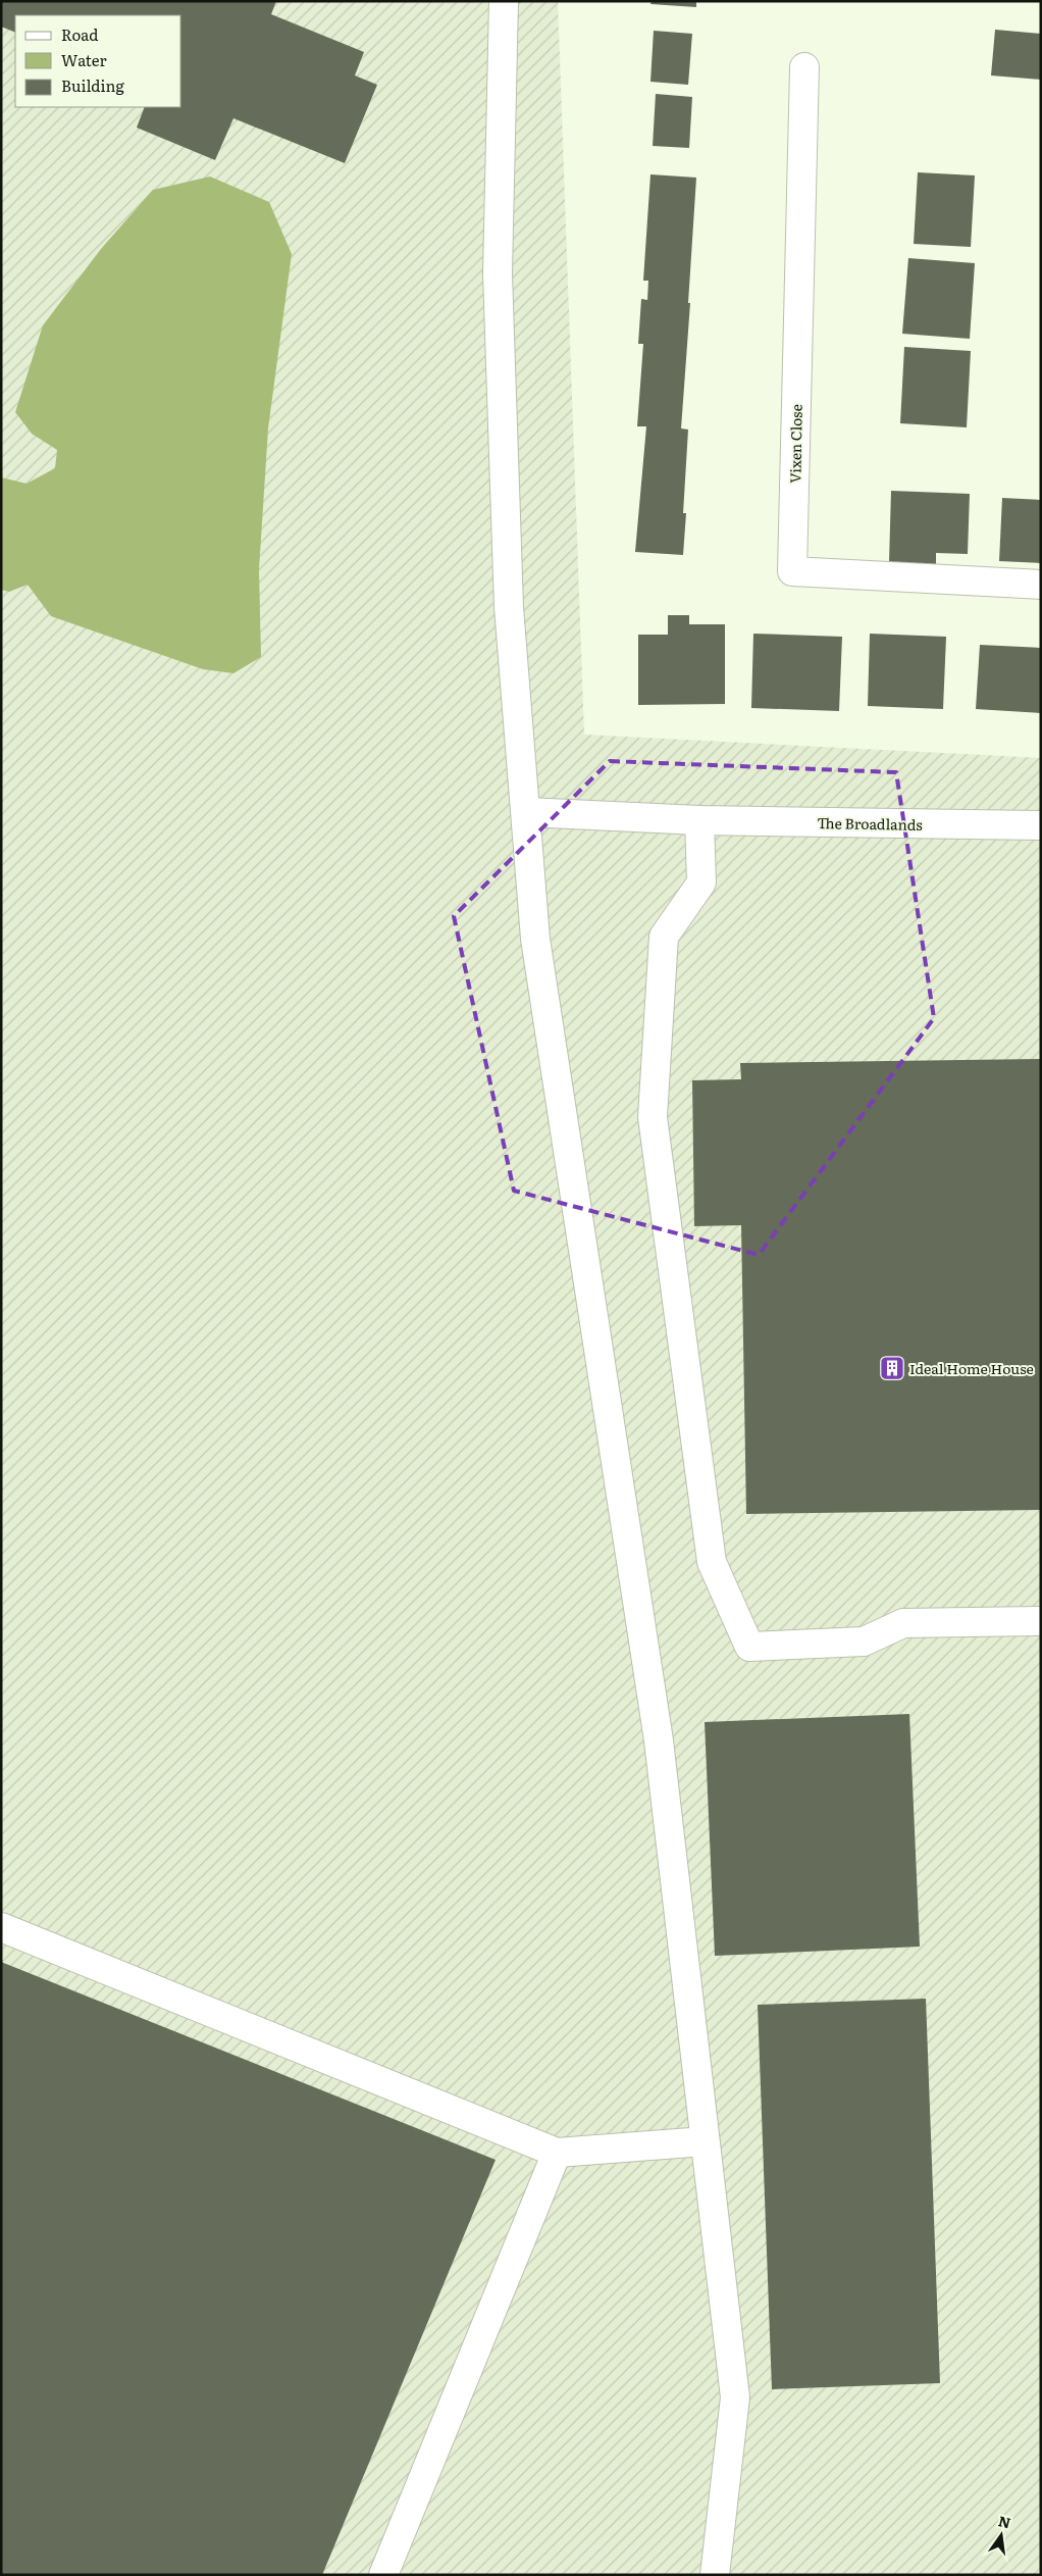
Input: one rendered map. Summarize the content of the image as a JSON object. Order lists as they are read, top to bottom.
{
  "streets": {
    "street": ["Vixen Close", "The Broadlands"]
  },
  "places": {
    "building": ["Ideal Home House"]
  },
  "legend": ["Road", "Water", "Building"],
  "north": "top"
}
